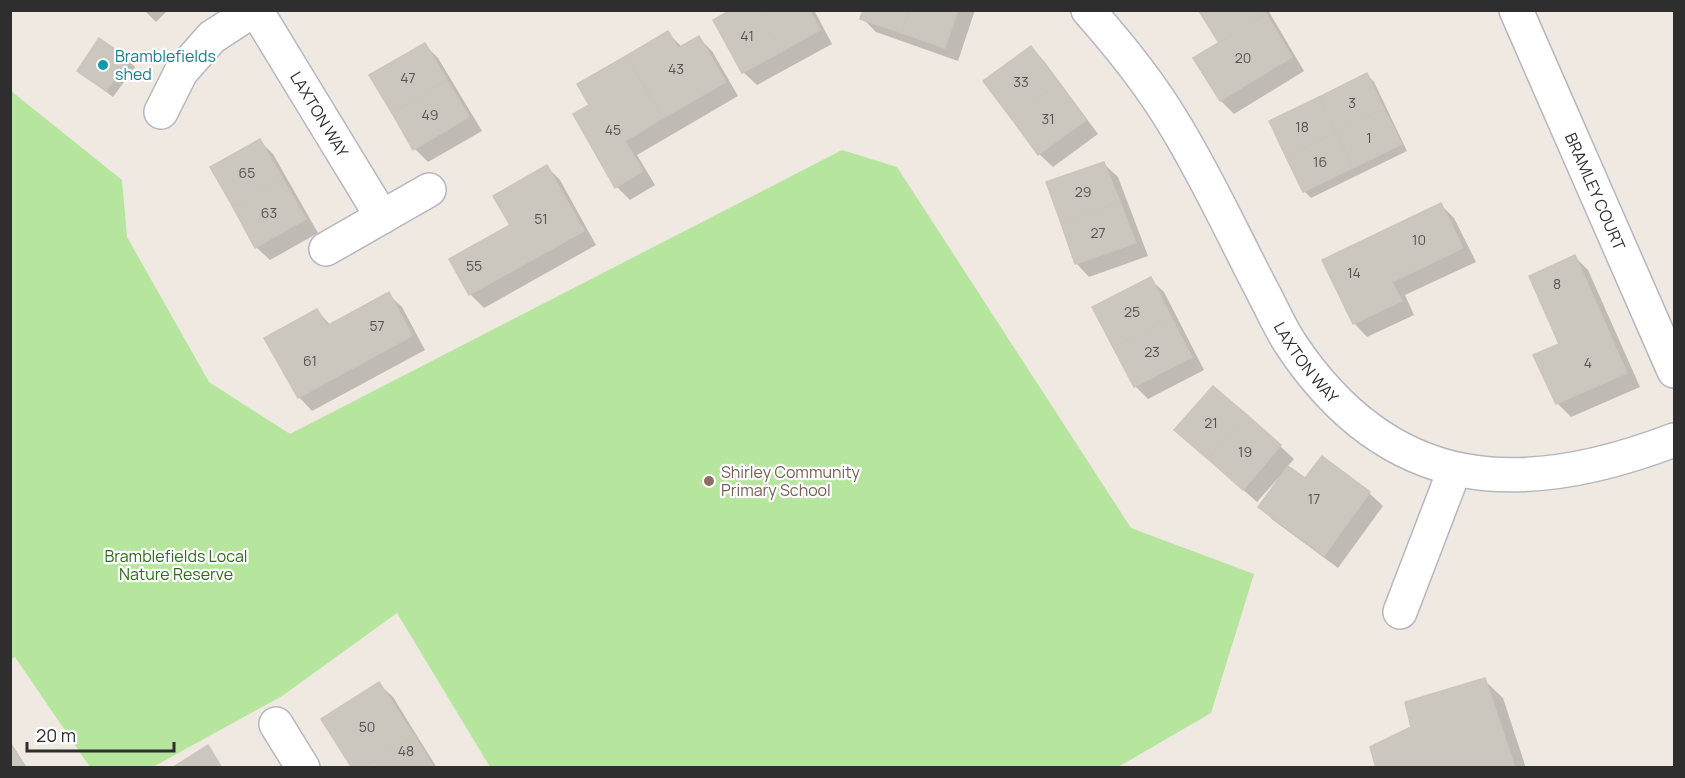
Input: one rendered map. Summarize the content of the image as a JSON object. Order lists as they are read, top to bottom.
{
  "streets": {
    "street": ["LAXTON WAY", "BRAMLEY COURT"]
  },
  "parks": ["Bramblefields Local Nature Reserve"],
  "places": ["Bramblefields shed", "Shirley Community Primary School"],
  "house_numbers": [
    "41",
    "20",
    "43",
    "47",
    "33",
    "3",
    "49",
    "31",
    "18",
    "45",
    "1",
    "16",
    "65",
    "29",
    "63",
    "51",
    "27",
    "10",
    "55",
    "14",
    "8",
    "25",
    "57",
    "23",
    "61",
    "4",
    "21",
    "19",
    "17",
    "50",
    "48"
  ],
  "scale_bar": "20 m"
}
